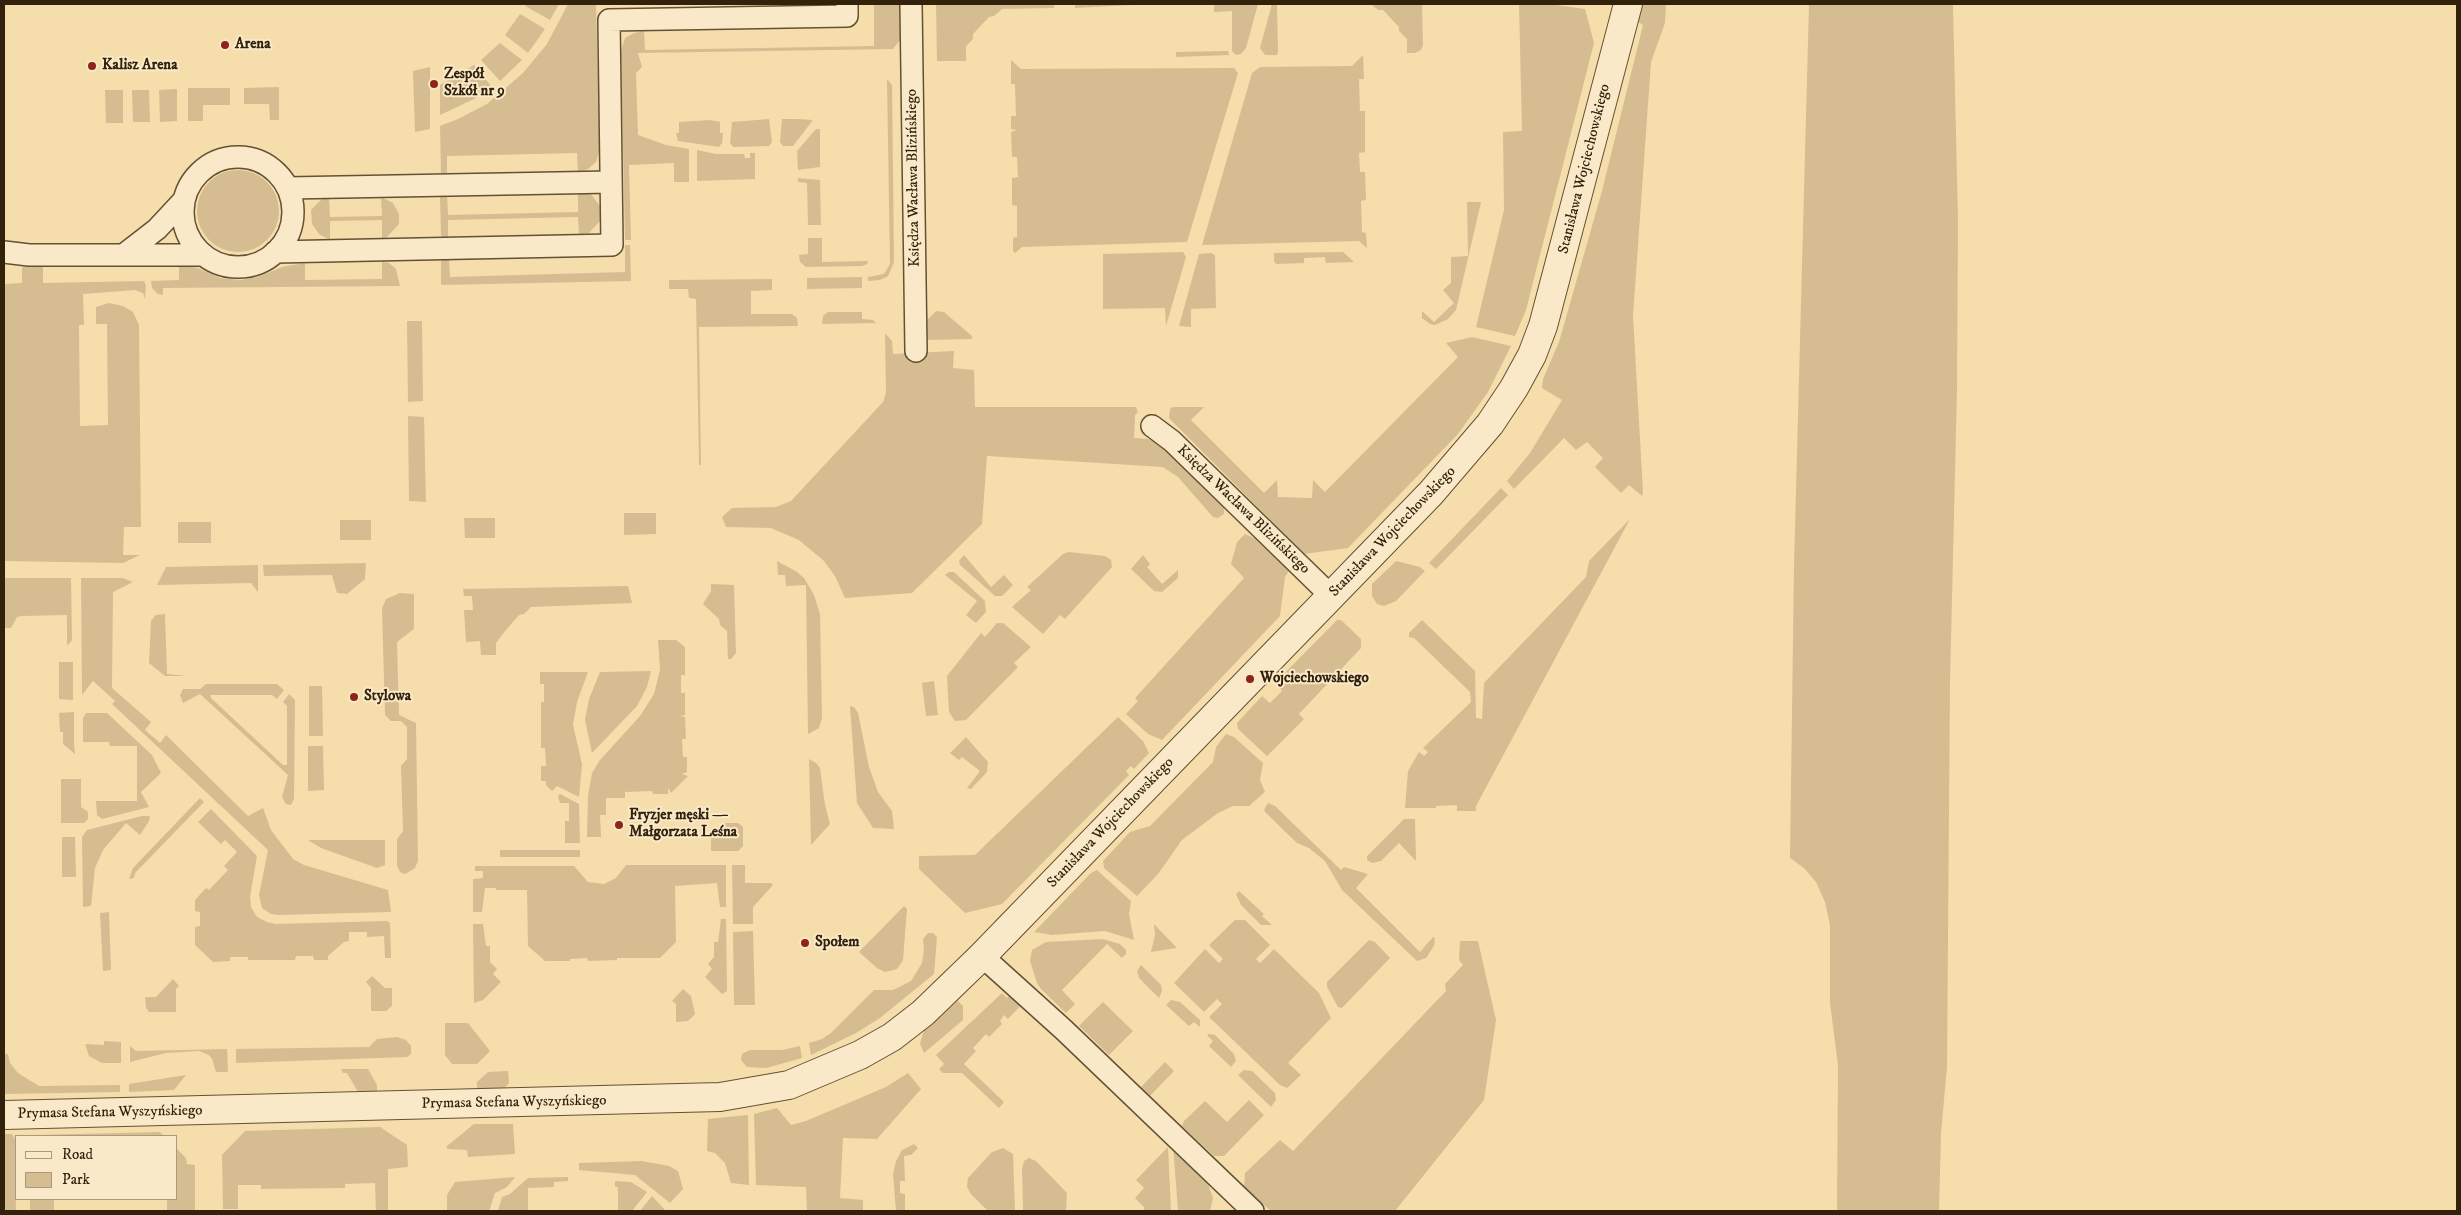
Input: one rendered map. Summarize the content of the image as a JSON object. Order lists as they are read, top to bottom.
{
  "streets": {
    "street": ["Stanisława Wojciechowskiego", "Księdza Wacława Blizińskiego", "Prymasa Stefana Wyszyńskiego"]
  },
  "crossings": [
    ["Stanisława Wojciechowskiego", "Księdza Wacława Blizińskiego"],
    ["Stanisława Wojciechowskiego", "Prymasa Stefana Wyszyńskiego"]
  ],
  "places": [
    "Arena",
    "Kalisz Arena",
    "Zespół Szkół nr 9",
    "Wojciechowskiego",
    "Stylowa",
    "Fryzjer męski — Małgorzata Leśna",
    "Społem"
  ],
  "legend": ["Road", "Park"]
}
